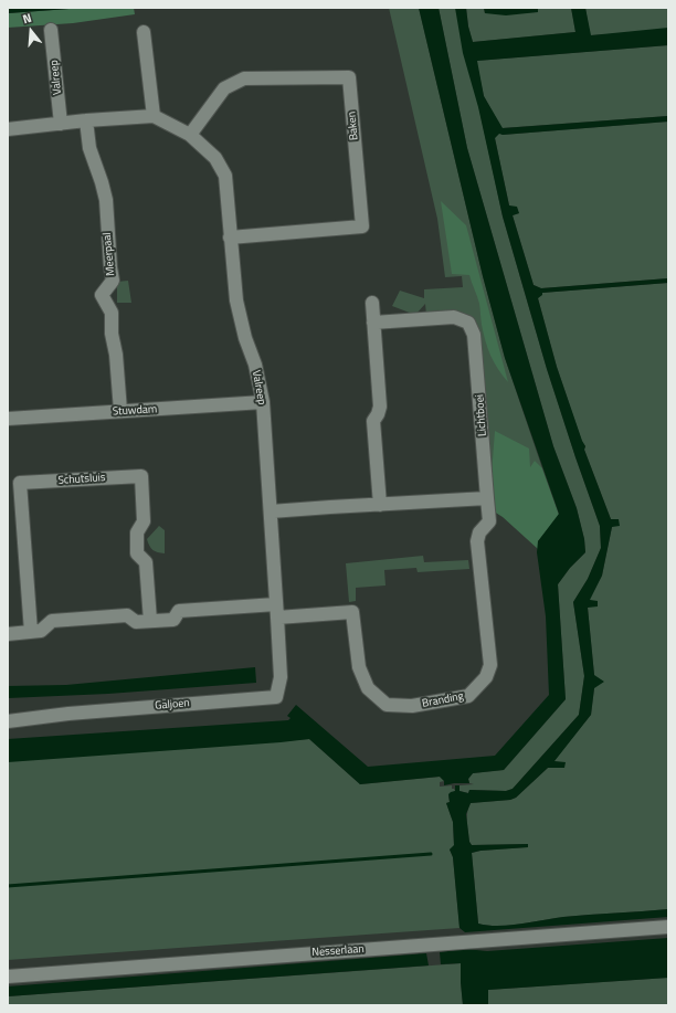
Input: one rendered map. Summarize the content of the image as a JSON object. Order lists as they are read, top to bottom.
{
  "streets": {
    "street": [
      "Valreep",
      "Baken",
      "Meerpaal",
      "Stuwdam",
      "Lichtboei",
      "Schutsluis",
      "Branding",
      "Galjoen",
      "Nesserlaan"
    ]
  },
  "crossings": [
    ["Valreep", "Baken"],
    ["Valreep", "Stuwdam"],
    ["Valreep", "Branding"],
    ["Valreep", "Galjoen"],
    ["Meerpaal", "Stuwdam"],
    ["Lichtboei", "Branding"]
  ],
  "north": "top"
}
